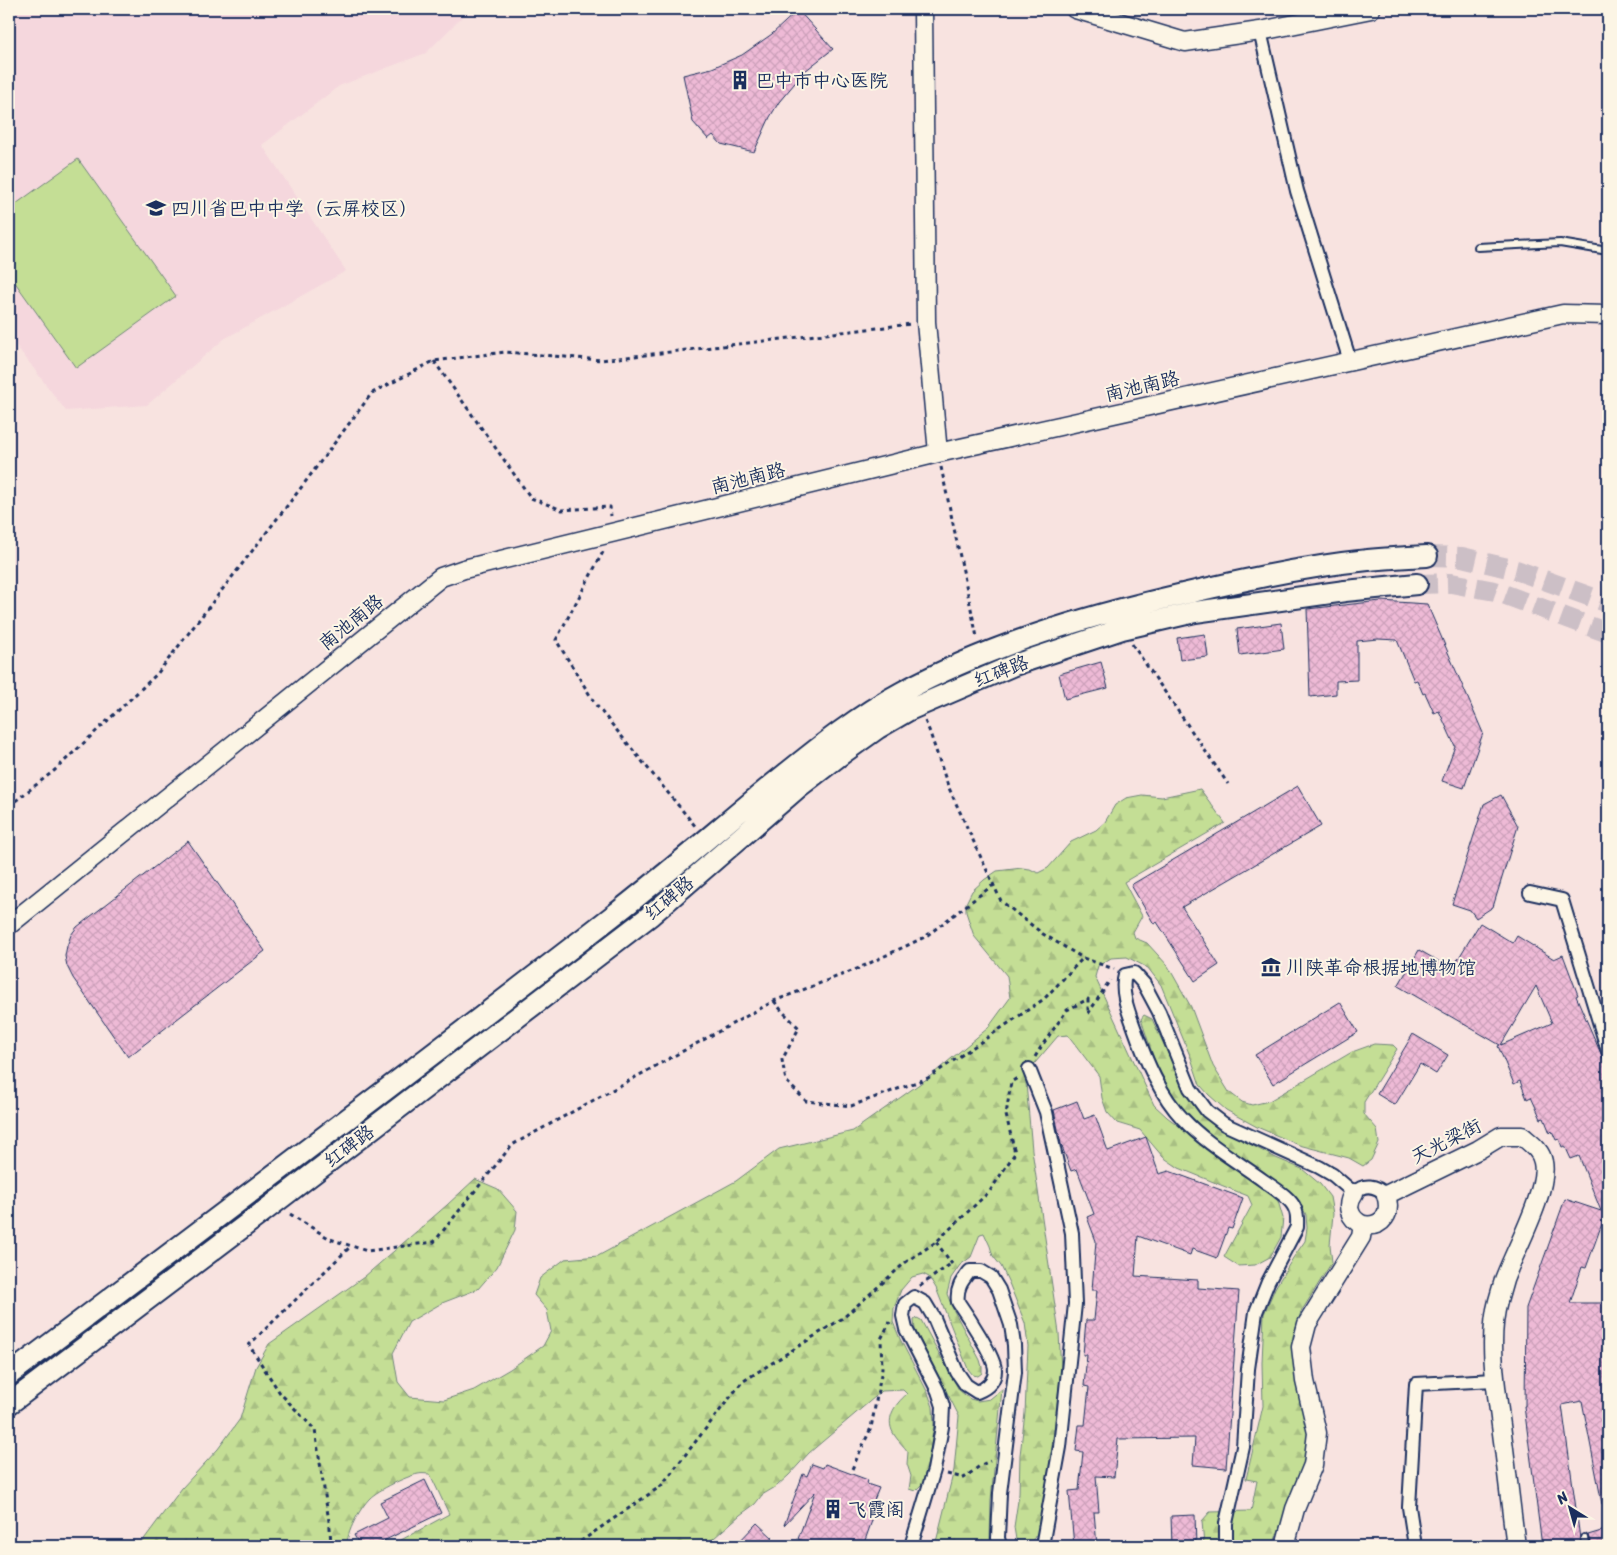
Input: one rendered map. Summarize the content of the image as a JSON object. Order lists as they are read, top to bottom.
{
  "streets": {
    "main road": ["红碑路"],
    "street": ["南池南路", "天光梁街"]
  },
  "places": {
    "building": ["巴中市中心医院", "飞霞阁"],
    "school or university": ["四川省巴中中学（云屏校区）"],
    "museum": ["川陕革命根据地博物馆"]
  },
  "north": "top left"
}
